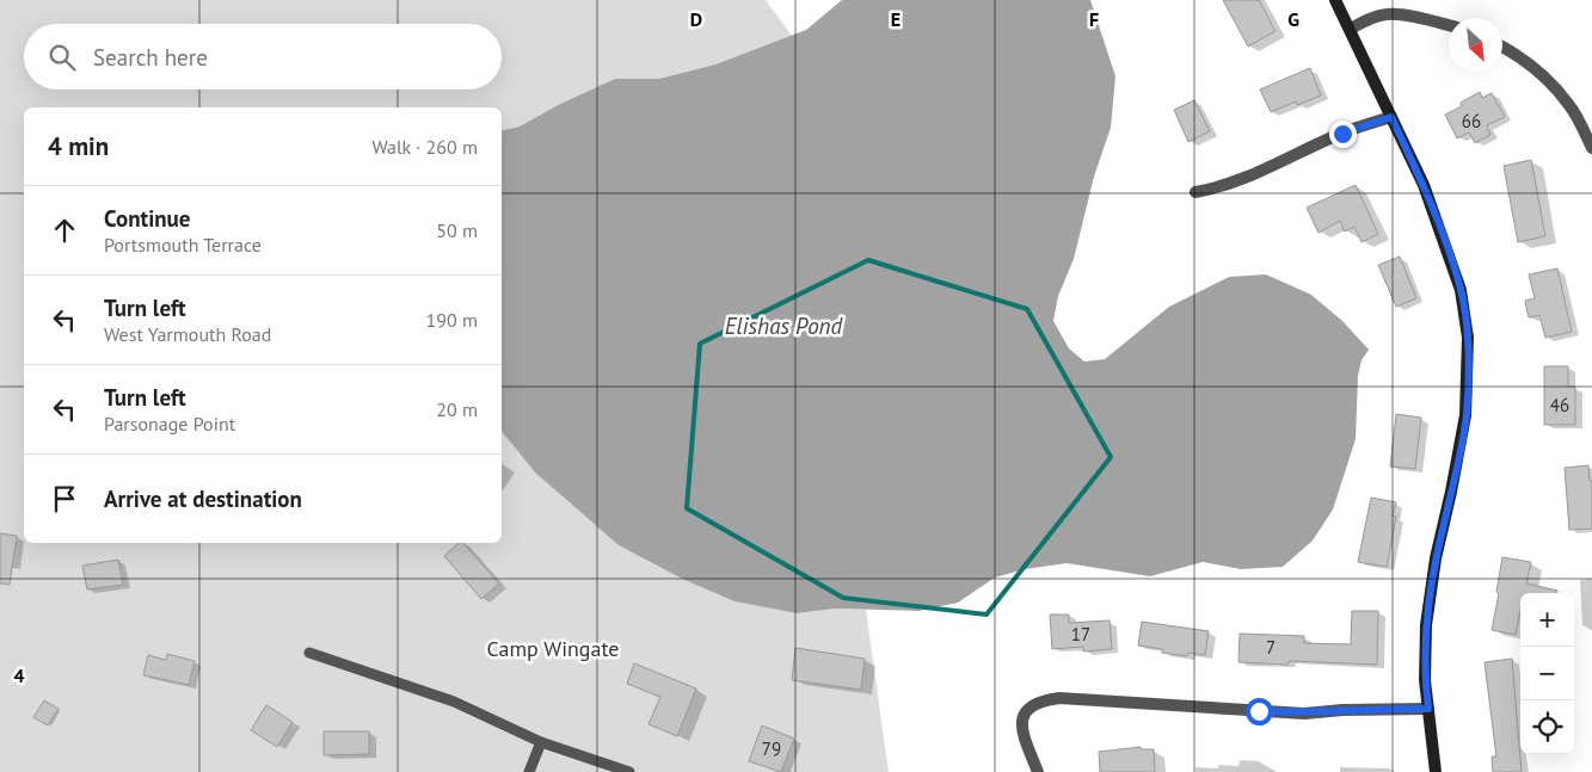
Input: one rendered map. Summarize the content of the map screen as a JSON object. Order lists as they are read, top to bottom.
{
  "water": ["Elishas Pond"],
  "parks": ["Camp Wingate"],
  "house_numbers": [
    "66",
    "46",
    "17",
    "7",
    "79"
  ],
  "north": "bottom right",
  "page": {
    "search": "Search here",
    "heading": ["4 min", "Walk · 260 m"],
    "list": [
      ["Continue", "Portsmouth Terrace", "50 m"],
      ["Turn left", "West Yarmouth Road", "190 m"],
      ["Turn left", "Parsonage Point", "20 m"],
      "Arrive at destination"
    ],
    "map_buttons": ["+", "−"]
  },
  "grid": {
    "columns": [
      "D",
      "E",
      "F",
      "G"
    ],
    "rows": ["4"]
  }
}
